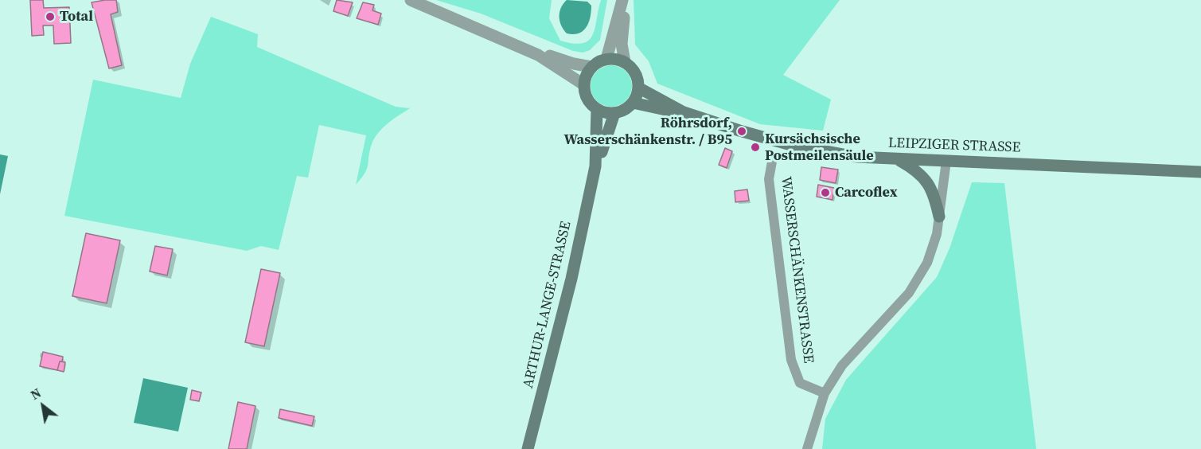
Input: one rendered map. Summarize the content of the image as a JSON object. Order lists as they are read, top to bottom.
{
  "streets": {
    "main road": ["LEIPZIGER STRASSE", "ARTHUR-LANGE-STRASSE"],
    "street": ["WASSERSCHÄNKENSTRASSE"]
  },
  "crossings": [
    ["LEIPZIGER STRASSE", "ARTHUR-LANGE-STRASSE"]
  ],
  "places": [
    "Total",
    "Röhrsdorf, Wasserschänkenstr. / B95",
    "Kursächsische Postmeilensäule",
    "Carcoflex"
  ],
  "north": "top left"
}
